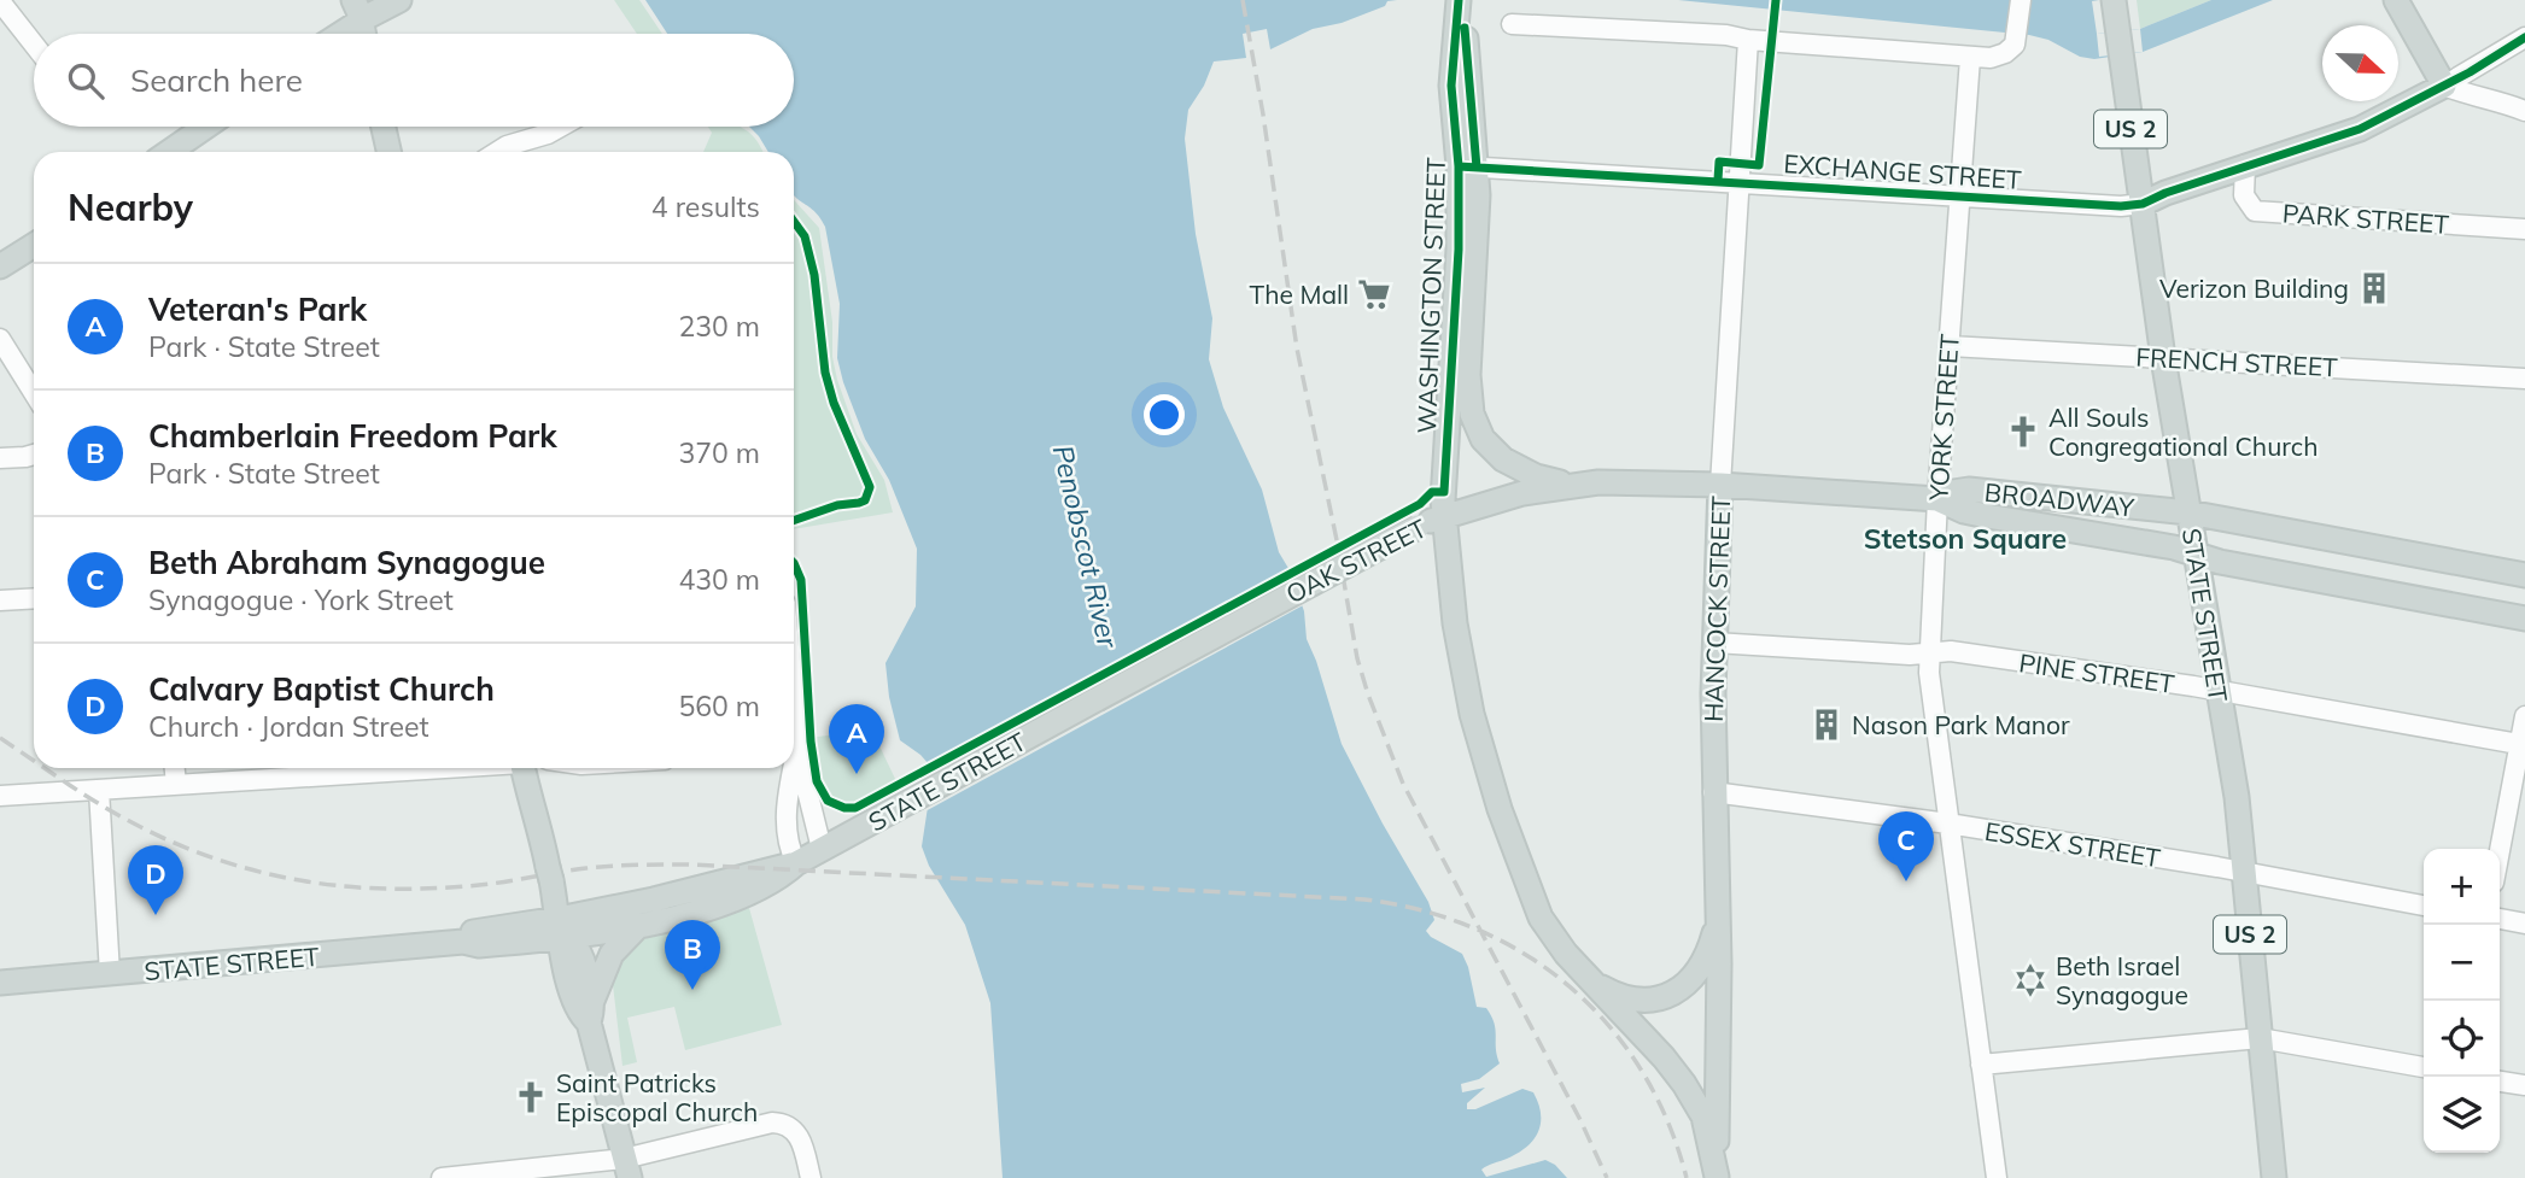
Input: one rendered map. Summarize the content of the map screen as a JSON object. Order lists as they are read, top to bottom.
{
  "streets": {
    "main road": [
      "US 2",
      "WASHINGTON STREET",
      "BROADWAY",
      "OAK STREET",
      "HANCOCK STREET",
      "STATE STREET"
    ],
    "street": [
      "EXCHANGE STREET",
      "PARK STREET",
      "FRENCH STREET",
      "YORK STREET",
      "PINE STREET",
      "ESSEX STREET"
    ]
  },
  "crossings": [
    ["EXCHANGE STREET", "WASHINGTON STREET"],
    ["EXCHANGE STREET", "YORK STREET"],
    ["EXCHANGE STREET", "HANCOCK STREET"],
    ["EXCHANGE STREET", "STATE STREET"],
    ["WASHINGTON STREET", "OAK STREET"],
    ["WASHINGTON STREET", "HANCOCK STREET"],
    ["FRENCH STREET", "YORK STREET"],
    ["FRENCH STREET", "STATE STREET"],
    ["YORK STREET", "BROADWAY"],
    ["YORK STREET", "OAK STREET"],
    ["YORK STREET", "PINE STREET"],
    ["YORK STREET", "ESSEX STREET"],
    ["BROADWAY", "OAK STREET"],
    ["BROADWAY", "STATE STREET"],
    ["OAK STREET", "HANCOCK STREET"],
    ["OAK STREET", "STATE STREET"],
    ["HANCOCK STREET", "PINE STREET"],
    ["HANCOCK STREET", "ESSEX STREET"],
    ["STATE STREET", "PINE STREET"],
    ["STATE STREET", "ESSEX STREET"]
  ],
  "districts": ["Stetson Square"],
  "water": ["Penobscot River"],
  "places": {
    "building": ["Verizon Building", "Nason Park Manor"],
    "supermarket": ["The Mall"],
    "church": ["All Souls Congregational Church", "Saint Patricks Episcopal Church"],
    "synagogue": ["Beth Israel Synagogue"]
  },
  "north": "right",
  "page": {
    "search": "Search here",
    "heading": ["Nearby", "4 results"],
    "list": [
      {
        "mark": "A",
        "name": "Veteran's Park",
        "note": "Park · State Street",
        "value": "230 m"
      },
      {
        "mark": "B",
        "name": "Chamberlain Freedom Park",
        "note": "Park · State Street",
        "value": "370 m"
      },
      {
        "mark": "C",
        "name": "Beth Abraham Synagogue",
        "note": "Synagogue · York Street",
        "value": "430 m"
      },
      {
        "mark": "D",
        "name": "Calvary Baptist Church",
        "note": "Church · Jordan Street",
        "value": "560 m"
      }
    ],
    "pins": [
      "A",
      "C",
      "D",
      "B"
    ],
    "map_buttons": ["+", "−"]
  }
}
